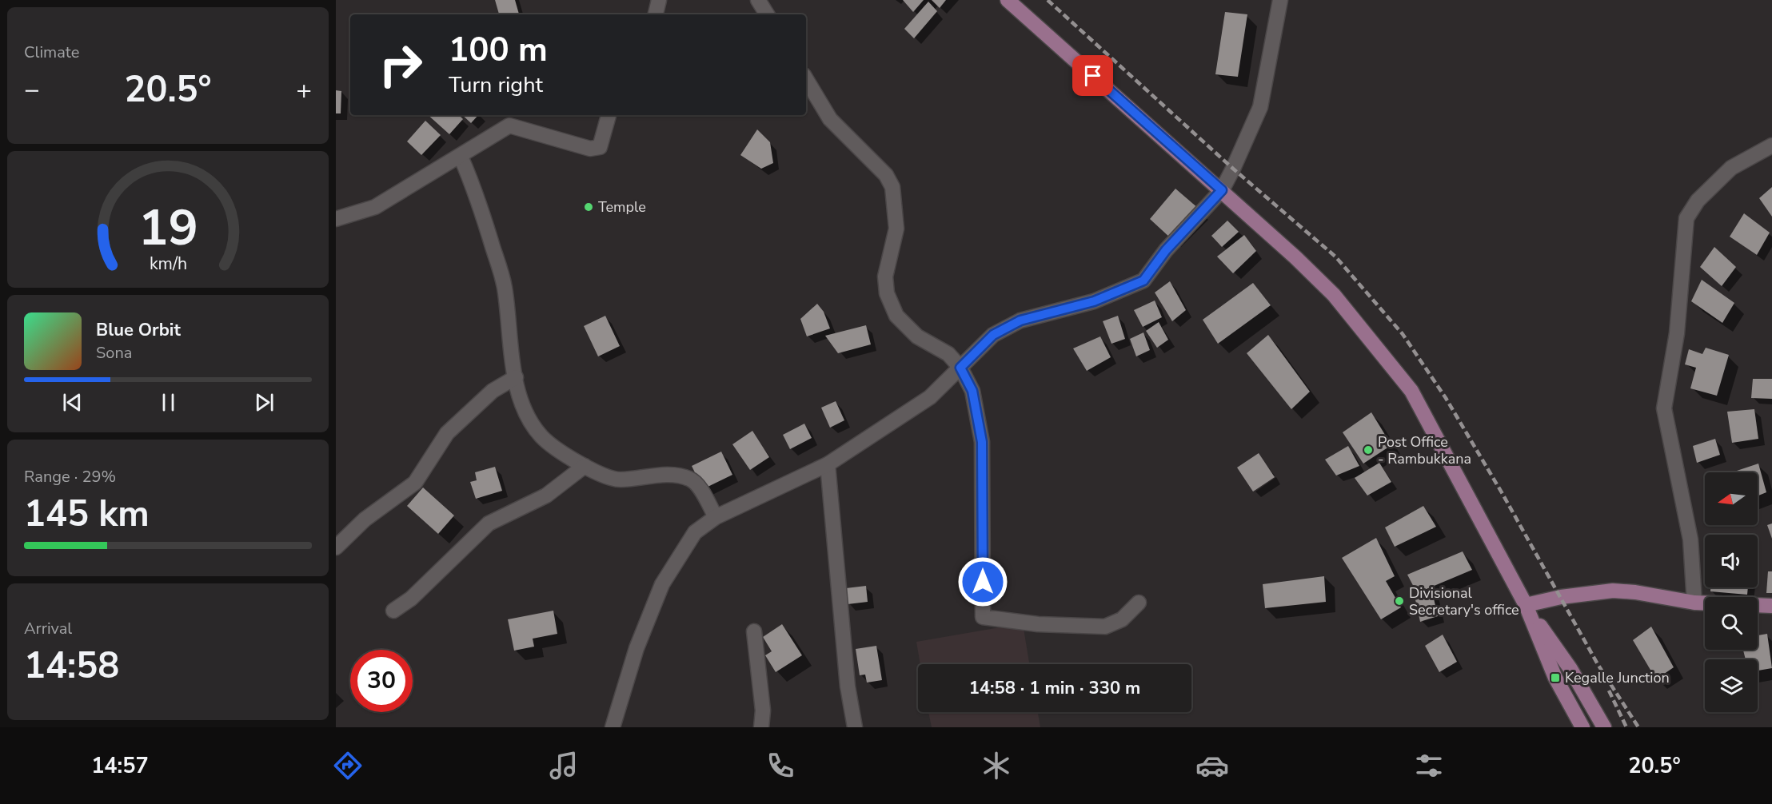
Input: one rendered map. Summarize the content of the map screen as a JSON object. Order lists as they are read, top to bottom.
{
  "places": {
    "other": ["Temple", "Post Office - Rambukkana", "Divisional Secretary's office"],
    "transit": ["Kegalle Junction"]
  },
  "north": "left",
  "page": {
    "tile": [
      "Climate",
      ["Range · 29%", "145 km"],
      ["Arrival", "14:58"]
    ],
    "turn": ["100 m", "Turn right"],
    "heat": ["−", "20.5°", "+"],
    "song": ["Blue Orbit", "Sona"],
    "limit": "30",
    "trip": "14:58 · 1 min · 330 m",
    "tabs": ["14:57", "20.5°"],
    "gauge": ["19", "km/h"]
  }
}
